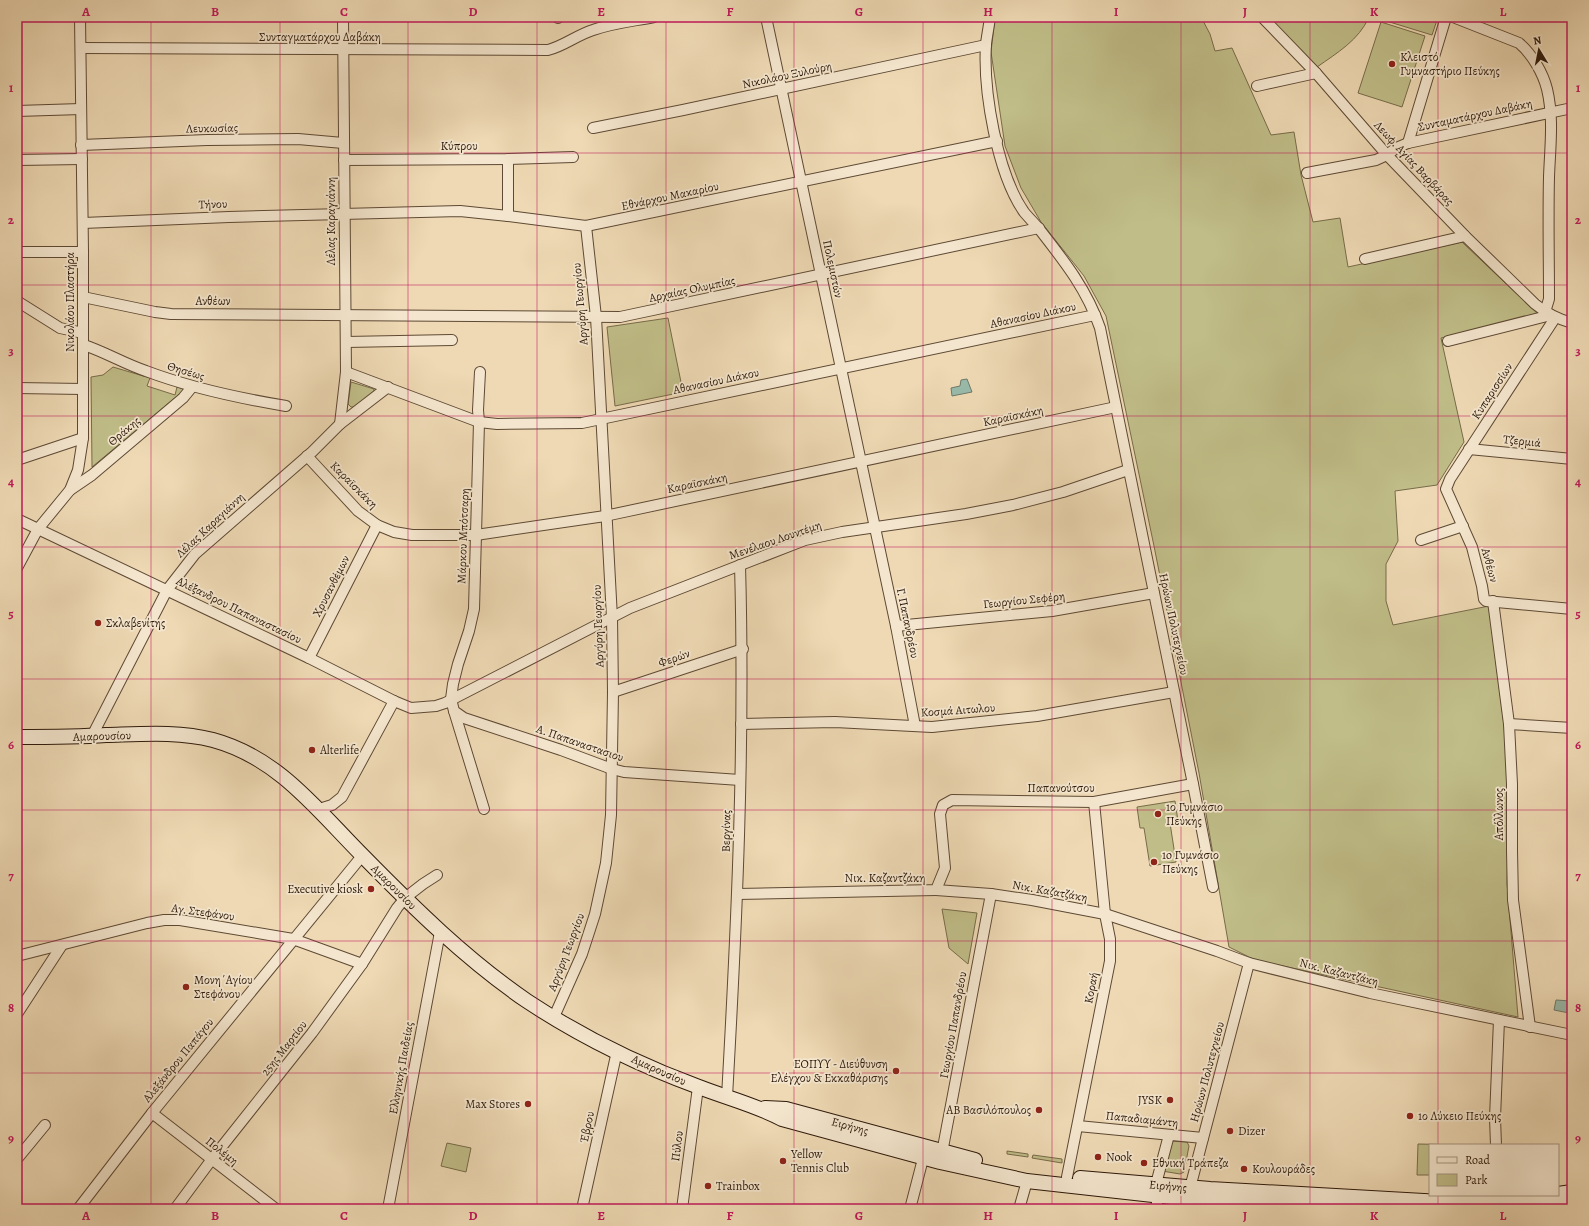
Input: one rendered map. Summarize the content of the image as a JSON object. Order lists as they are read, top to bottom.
{
  "streets": {
    "main road": ["Αμαρουσίου", "Ειρήνης"],
    "street": [
      "Συνταγματάρχου Δαβάκη",
      "Νικολάου Ξυλούρη",
      "Συνταματάρχου Δαβάκη",
      "Λευκωσίας",
      "Κύπρου",
      "Λεωφ. Αγίας Βαρβάρας",
      "Εθνάρχου Μακαρίου",
      "Τήνου",
      "Λέλας Καραγιάννη",
      "Πολεμιστών",
      "Αρχαίας Ολυμπίας",
      "Ανθέων",
      "Νικολάου Πλαστήρα",
      "Αργύρη Γεωργίου",
      "Αθανασίου Διάκου",
      "Θησέως",
      "Κυπαρισσίων",
      "Καραϊσκάκη",
      "Θράκης",
      "Τζερμιά",
      "Μάρκου Μπότσαρη",
      "Μενέλαου Λουντέμη",
      "Χρυσανθέμων",
      "Γεωργίου Σεφέρη",
      "Αλέξανδρου Παπαναστασίου",
      "Γ. Παπανδρέου",
      "Ηρώων Πολυτεχνείου",
      "Φερών",
      "Κοσμά Αιτωλου",
      "Α. Παπαναστασιου",
      "Παπανούτσου",
      "Απόλλωνος",
      "Βεργίνας",
      "Νικ. Καζαντζάκη",
      "Νικ. Καζατζάκη",
      "Αγ. Στεφάνου",
      "Κοραή",
      "Γεωργίου Παπανδρέου",
      "25ης Μαρτίου",
      "Αλεξάνδρου Παπάγου",
      "Ελληνικής Παιδείας",
      "Παπαδιαμάντη",
      "Έβρου",
      "Πύλου",
      "Πολέμη"
    ]
  },
  "crossings": [
    ["Συνταγματάρχου Δαβάκη", "Λέλας Καραγιάννη"],
    ["Συνταγματάρχου Δαβάκη", "Νικολάου Πλαστήρα"],
    ["Νικολάου Ξυλούρη", "Πολεμιστών"],
    ["Νικολάου Ξυλούρη", "Ηρώων Πολυτεχνείου"],
    ["Συνταματάρχου Δαβάκη", "Λεωφ. Αγίας Βαρβάρας"],
    ["Λευκωσίας", "Λέλας Καραγιάννη"],
    ["Λευκωσίας", "Νικολάου Πλαστήρα"],
    ["Κύπρου", "Λέλας Καραγιάννη"],
    ["Λεωφ. Αγίας Βαρβάρας", "Κυπαρισσίων"],
    ["Εθνάρχου Μακαρίου", "Τήνου"],
    ["Εθνάρχου Μακαρίου", "Λέλας Καραγιάννη"],
    ["Εθνάρχου Μακαρίου", "Πολεμιστών"],
    ["Εθνάρχου Μακαρίου", "Αργύρη Γεωργίου"],
    ["Εθνάρχου Μακαρίου", "Ηρώων Πολυτεχνείου"],
    ["Τήνου", "Λέλας Καραγιάννη"],
    ["Τήνου", "Νικολάου Πλαστήρα"],
    ["Λέλας Καραγιάννη", "Αρχαίας Ολυμπίας"],
    ["Λέλας Καραγιάννη", "Ανθέων"],
    ["Λέλας Καραγιάννη", "Αθανασίου Διάκου"],
    ["Λέλας Καραγιάννη", "Καραϊσκάκη"],
    ["Λέλας Καραγιάννη", "Αλέξανδρου Παπαναστασίου"],
    ["Λέλας Καραγιάννη", "Αμαρουσίου"],
    ["Πολεμιστών", "Αρχαίας Ολυμπίας"],
    ["Πολεμιστών", "Αθανασίου Διάκου"],
    ["Πολεμιστών", "Καραϊσκάκη"],
    ["Πολεμιστών", "Μενέλαου Λουντέμη"],
    ["Πολεμιστών", "Γ. Παπανδρέου"],
    ["Αρχαίας Ολυμπίας", "Ανθέων"],
    ["Αρχαίας Ολυμπίας", "Αργύρη Γεωργίου"],
    ["Αρχαίας Ολυμπίας", "Ηρώων Πολυτεχνείου"],
    ["Ανθέων", "Νικολάου Πλαστήρα"],
    ["Ανθέων", "Κυπαρισσίων"],
    ["Ανθέων", "Απόλλωνος"],
    ["Νικολάου Πλαστήρα", "Θησέως"],
    ["Νικολάου Πλαστήρα", "Θράκης"],
    ["Νικολάου Πλαστήρα", "Αλέξανδρου Παπαναστασίου"],
    ["Αργύρη Γεωργίου", "Αθανασίου Διάκου"],
    ["Αργύρη Γεωργίου", "Καραϊσκάκη"],
    ["Αργύρη Γεωργίου", "Μενέλαου Λουντέμη"],
    ["Αργύρη Γεωργίου", "Φερών"],
    ["Αργύρη Γεωργίου", "Αμαρουσίου"],
    ["Αργύρη Γεωργίου", "Α. Παπαναστασιου"],
    ["Αθανασίου Διάκου", "Μάρκου Μπότσαρη"],
    ["Αθανασίου Διάκου", "Ηρώων Πολυτεχνείου"],
    ["Θησέως", "Θράκης"],
    ["Κυπαρισσίων", "Τζερμιά"],
    ["Καραϊσκάκη", "Μάρκου Μπότσαρη"],
    ["Καραϊσκάκη", "Χρυσανθέμων"],
    ["Καραϊσκάκη", "Ηρώων Πολυτεχνείου"],
    ["Μάρκου Μπότσαρη", "Μενέλαου Λουντέμη"],
    ["Μάρκου Μπότσαρη", "Αλέξανδρου Παπαναστασίου"],
    ["Μενέλαου Λουντέμη", "Αλέξανδρου Παπαναστασίου"],
    ["Μενέλαου Λουντέμη", "Γ. Παπανδρέου"],
    ["Μενέλαου Λουντέμη", "Ηρώων Πολυτεχνείου"],
    ["Μενέλαου Λουντέμη", "Βεργίνας"],
    ["Χρυσανθέμων", "Αλέξανδρου Παπαναστασίου"],
    ["Γεωργίου Σεφέρη", "Γ. Παπανδρέου"],
    ["Γεωργίου Σεφέρη", "Ηρώων Πολυτεχνείου"],
    ["Γ. Παπανδρέου", "Κοσμά Αιτωλου"],
    ["Ηρώων Πολυτεχνείου", "Κοσμά Αιτωλου"],
    ["Ηρώων Πολυτεχνείου", "Παπανούτσου"],
    ["Ηρώων Πολυτεχνείου", "Νικ. Καζαντζάκη"],
    ["Ηρώων Πολυτεχνείου", "Παπαδιαμάντη"],
    ["Ηρώων Πολυτεχνείου", "Ειρήνης"],
    ["Φερών", "Βεργίνας"],
    ["Κοσμά Αιτωλου", "Βεργίνας"],
    ["Αμαρουσίου", "Βεργίνας"],
    ["Αμαρουσίου", "25ης Μαρτίου"],
    ["Αμαρουσίου", "Αλεξάνδρου Παπάγου"],
    ["Αμαρουσίου", "Ελληνικής Παιδείας"],
    ["Αμαρουσίου", "Ειρήνης"],
    ["Αμαρουσίου", "Έβρου"],
    ["Αμαρουσίου", "Πύλου"],
    ["Α. Παπαναστασιου", "Βεργίνας"],
    ["Παπανούτσου", "Νικ. Καζαντζάκη"],
    ["Παπανούτσου", "Κοραή"],
    ["Απόλλωνος", "Νικ. Καζαντζάκη"],
    ["Βεργίνας", "Νικ. Καζαντζάκη"],
    ["Νικ. Καζαντζάκη", "Νικ. Καζατζάκη"],
    ["Νικ. Καζαντζάκη", "Κοραή"],
    ["Νικ. Καζατζάκη", "Κοραή"],
    ["Νικ. Καζατζάκη", "Γεωργίου Παπανδρέου"],
    ["Αγ. Στεφάνου", "25ης Μαρτίου"],
    ["Αγ. Στεφάνου", "Αλεξάνδρου Παπάγου"],
    ["Κοραή", "Παπαδιαμάντη"],
    ["Κοραή", "Ειρήνης"],
    ["Γεωργίου Παπανδρέου", "Ειρήνης"],
    ["25ης Μαρτίου", "Πολέμη"],
    ["Αλεξάνδρου Παπάγου", "Πολέμη"]
  ],
  "places": [
    "Κλειστό Γυμναστήριο Πεύκης",
    "Σκλαβενίτης",
    "Alterlife",
    "1ο Γυμνάσιο Πεύκης",
    "1o Γυμνάσιο Πεύκης",
    "Executive kiosk",
    "Μονη΄Αγίου Στεφάνου",
    "ΕΟΠΥΥ - Διεύθυνση Ελέγχου & Εκκαθάρισης",
    "JYSK",
    "Max Stores",
    "ΑΒ Βασιλόπουλος",
    "1ο Λύκειο Πεύκης",
    "Dizer",
    "Nook",
    "Yellow Tennis Club",
    "Εθνική Τράπεζα",
    "Κουλουράδες",
    "Trainbox"
  ],
  "legend": ["Road", "Park"],
  "north": "top",
  "grid": {
    "columns": [
      "A",
      "B",
      "C",
      "D",
      "E",
      "F",
      "G",
      "H",
      "I",
      "J",
      "K",
      "L"
    ],
    "rows": [
      "1",
      "2",
      "3",
      "4",
      "5",
      "6",
      "7",
      "8",
      "9"
    ]
  }
}
